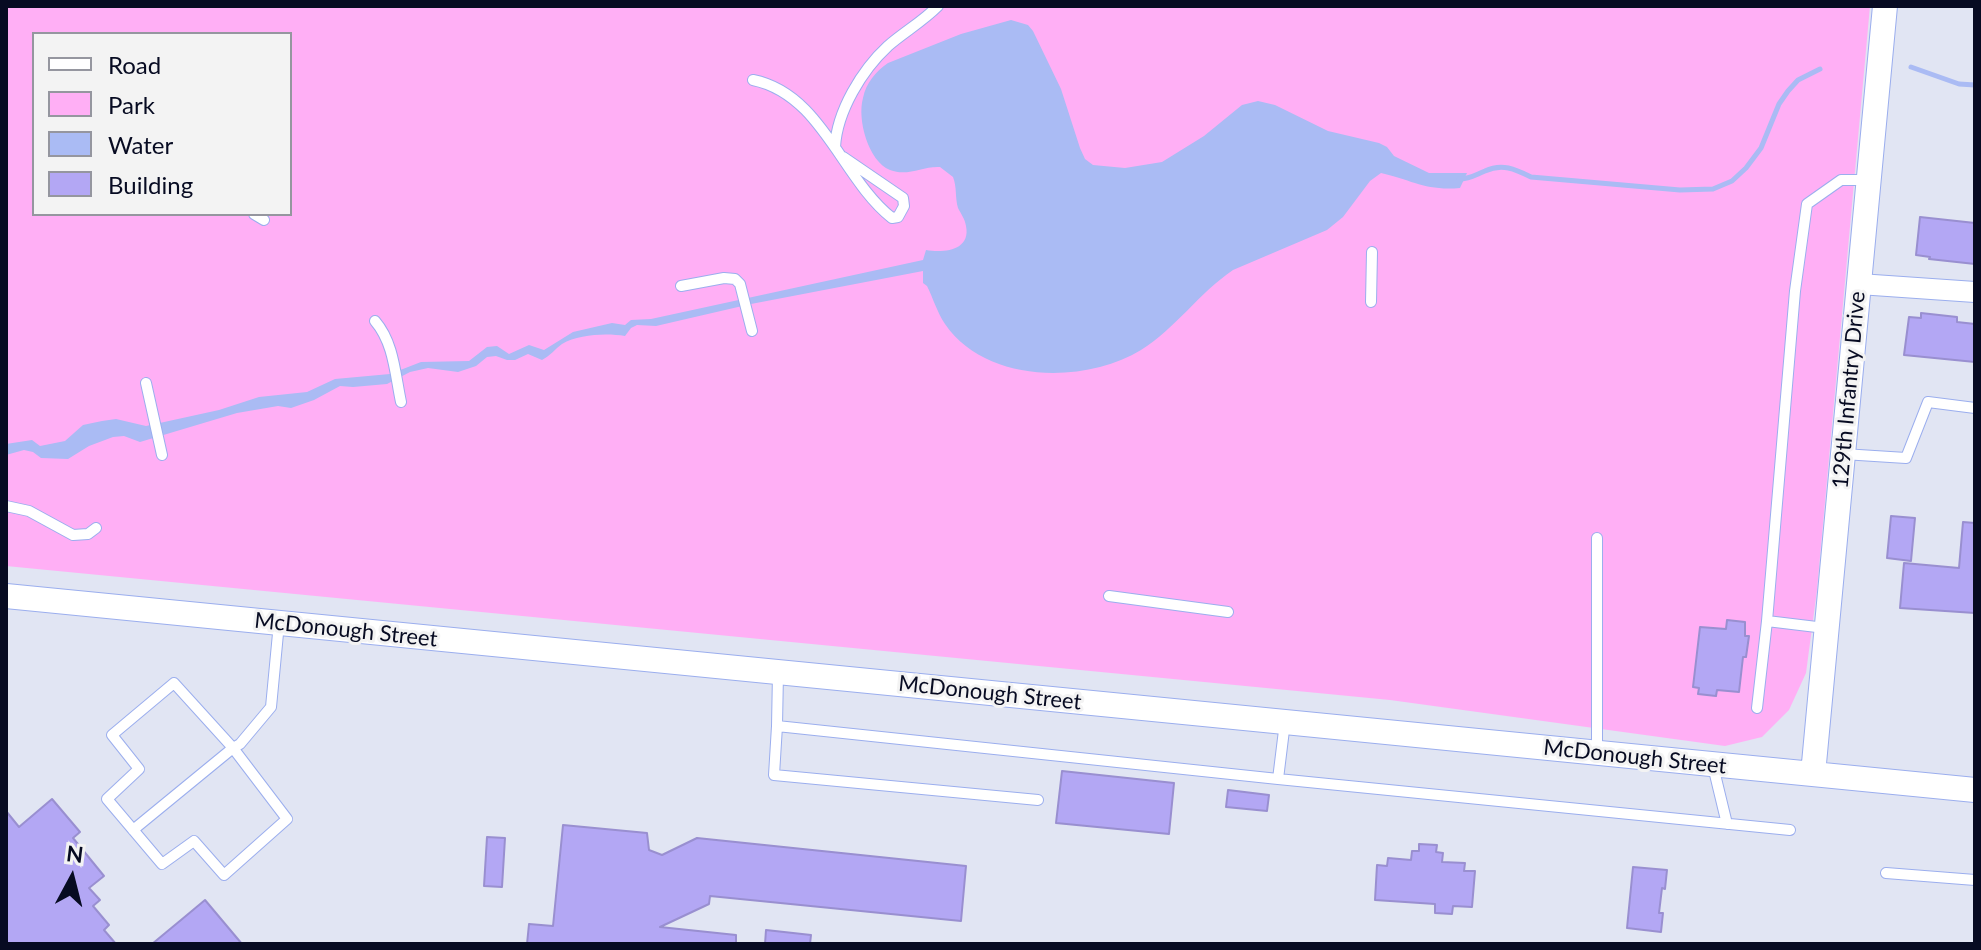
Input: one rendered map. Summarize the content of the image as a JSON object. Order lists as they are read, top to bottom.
{
  "streets": {
    "street": ["129th Infantry Drive", "McDonough Street"]
  },
  "crossings": [
    ["129th Infantry Drive", "McDonough Street"]
  ],
  "legend": [
    "Road",
    "Park",
    "Water",
    "Building"
  ],
  "north": "top"
}
